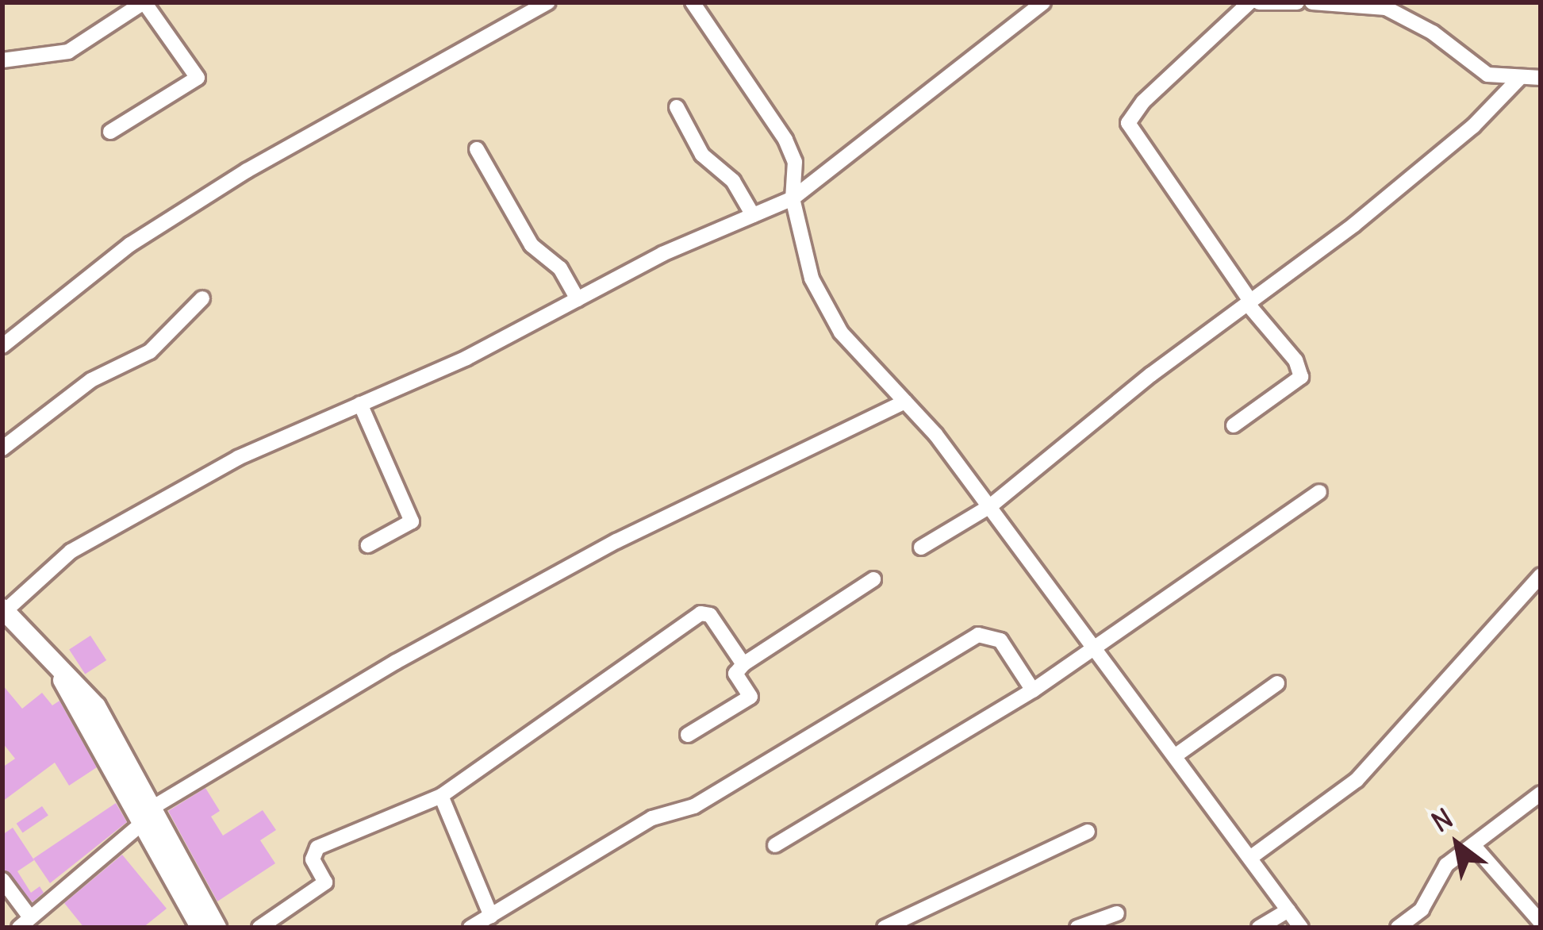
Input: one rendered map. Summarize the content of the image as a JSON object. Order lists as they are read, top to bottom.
{
  "north": "top left"
}
